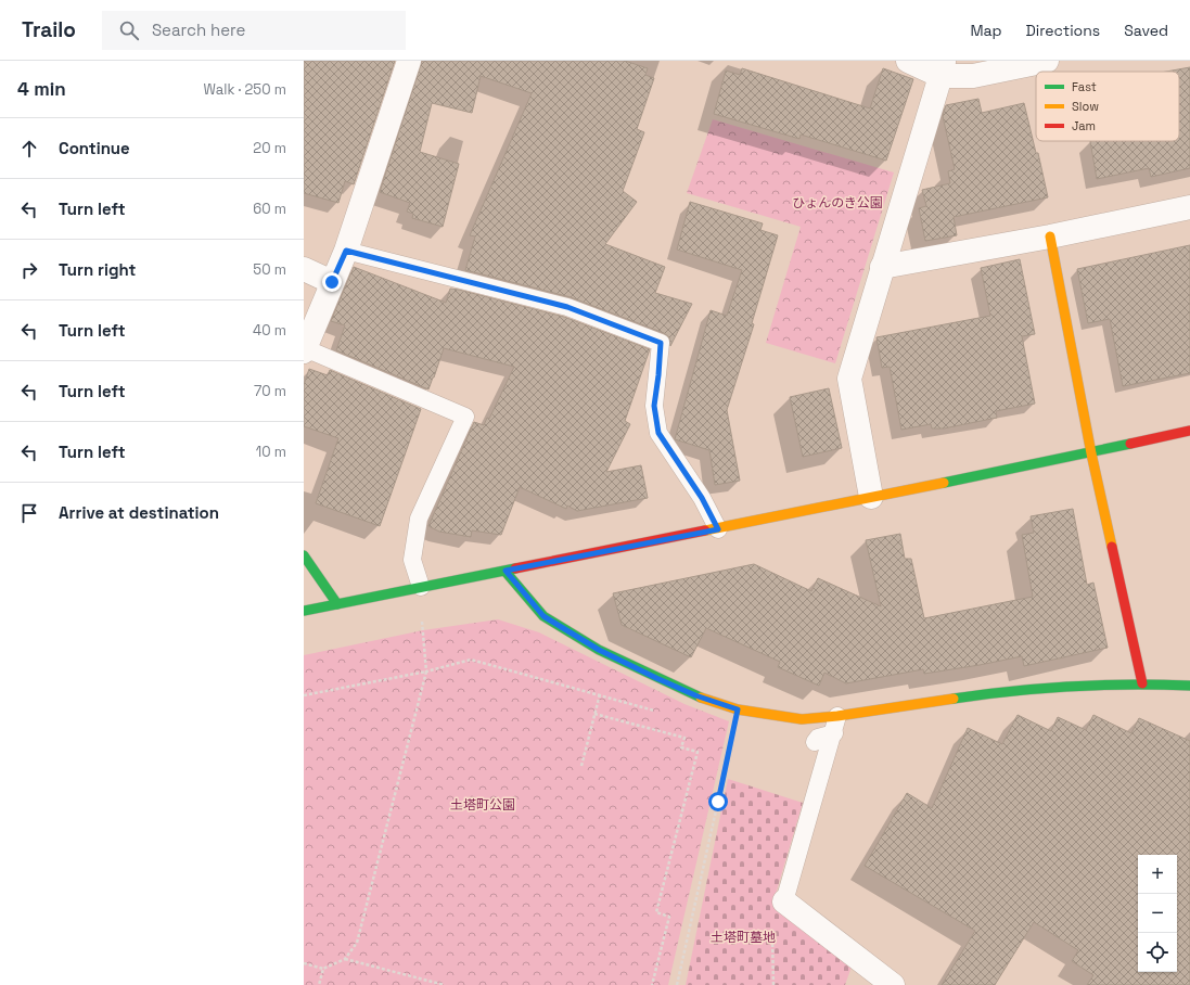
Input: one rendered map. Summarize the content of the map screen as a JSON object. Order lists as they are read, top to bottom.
{
  "parks": ["ひょんのき公園", "土塔町公園", "土塔町墓地"],
  "legend": ["Fast", "Slow", "Jam"],
  "page": {
    "header": "Trailo",
    "search": "Search here",
    "nav": ["Map", "Directions", "Saved"],
    "heading": ["4 min", "Walk · 250 m"],
    "list": [
      ["Continue", "20 m"],
      ["Turn left", "60 m"],
      ["Turn right", "50 m"],
      ["Turn left", "40 m"],
      ["Turn left", "70 m"],
      ["Turn left", "10 m"],
      "Arrive at destination"
    ],
    "map_buttons": ["+", "−"]
  }
}
